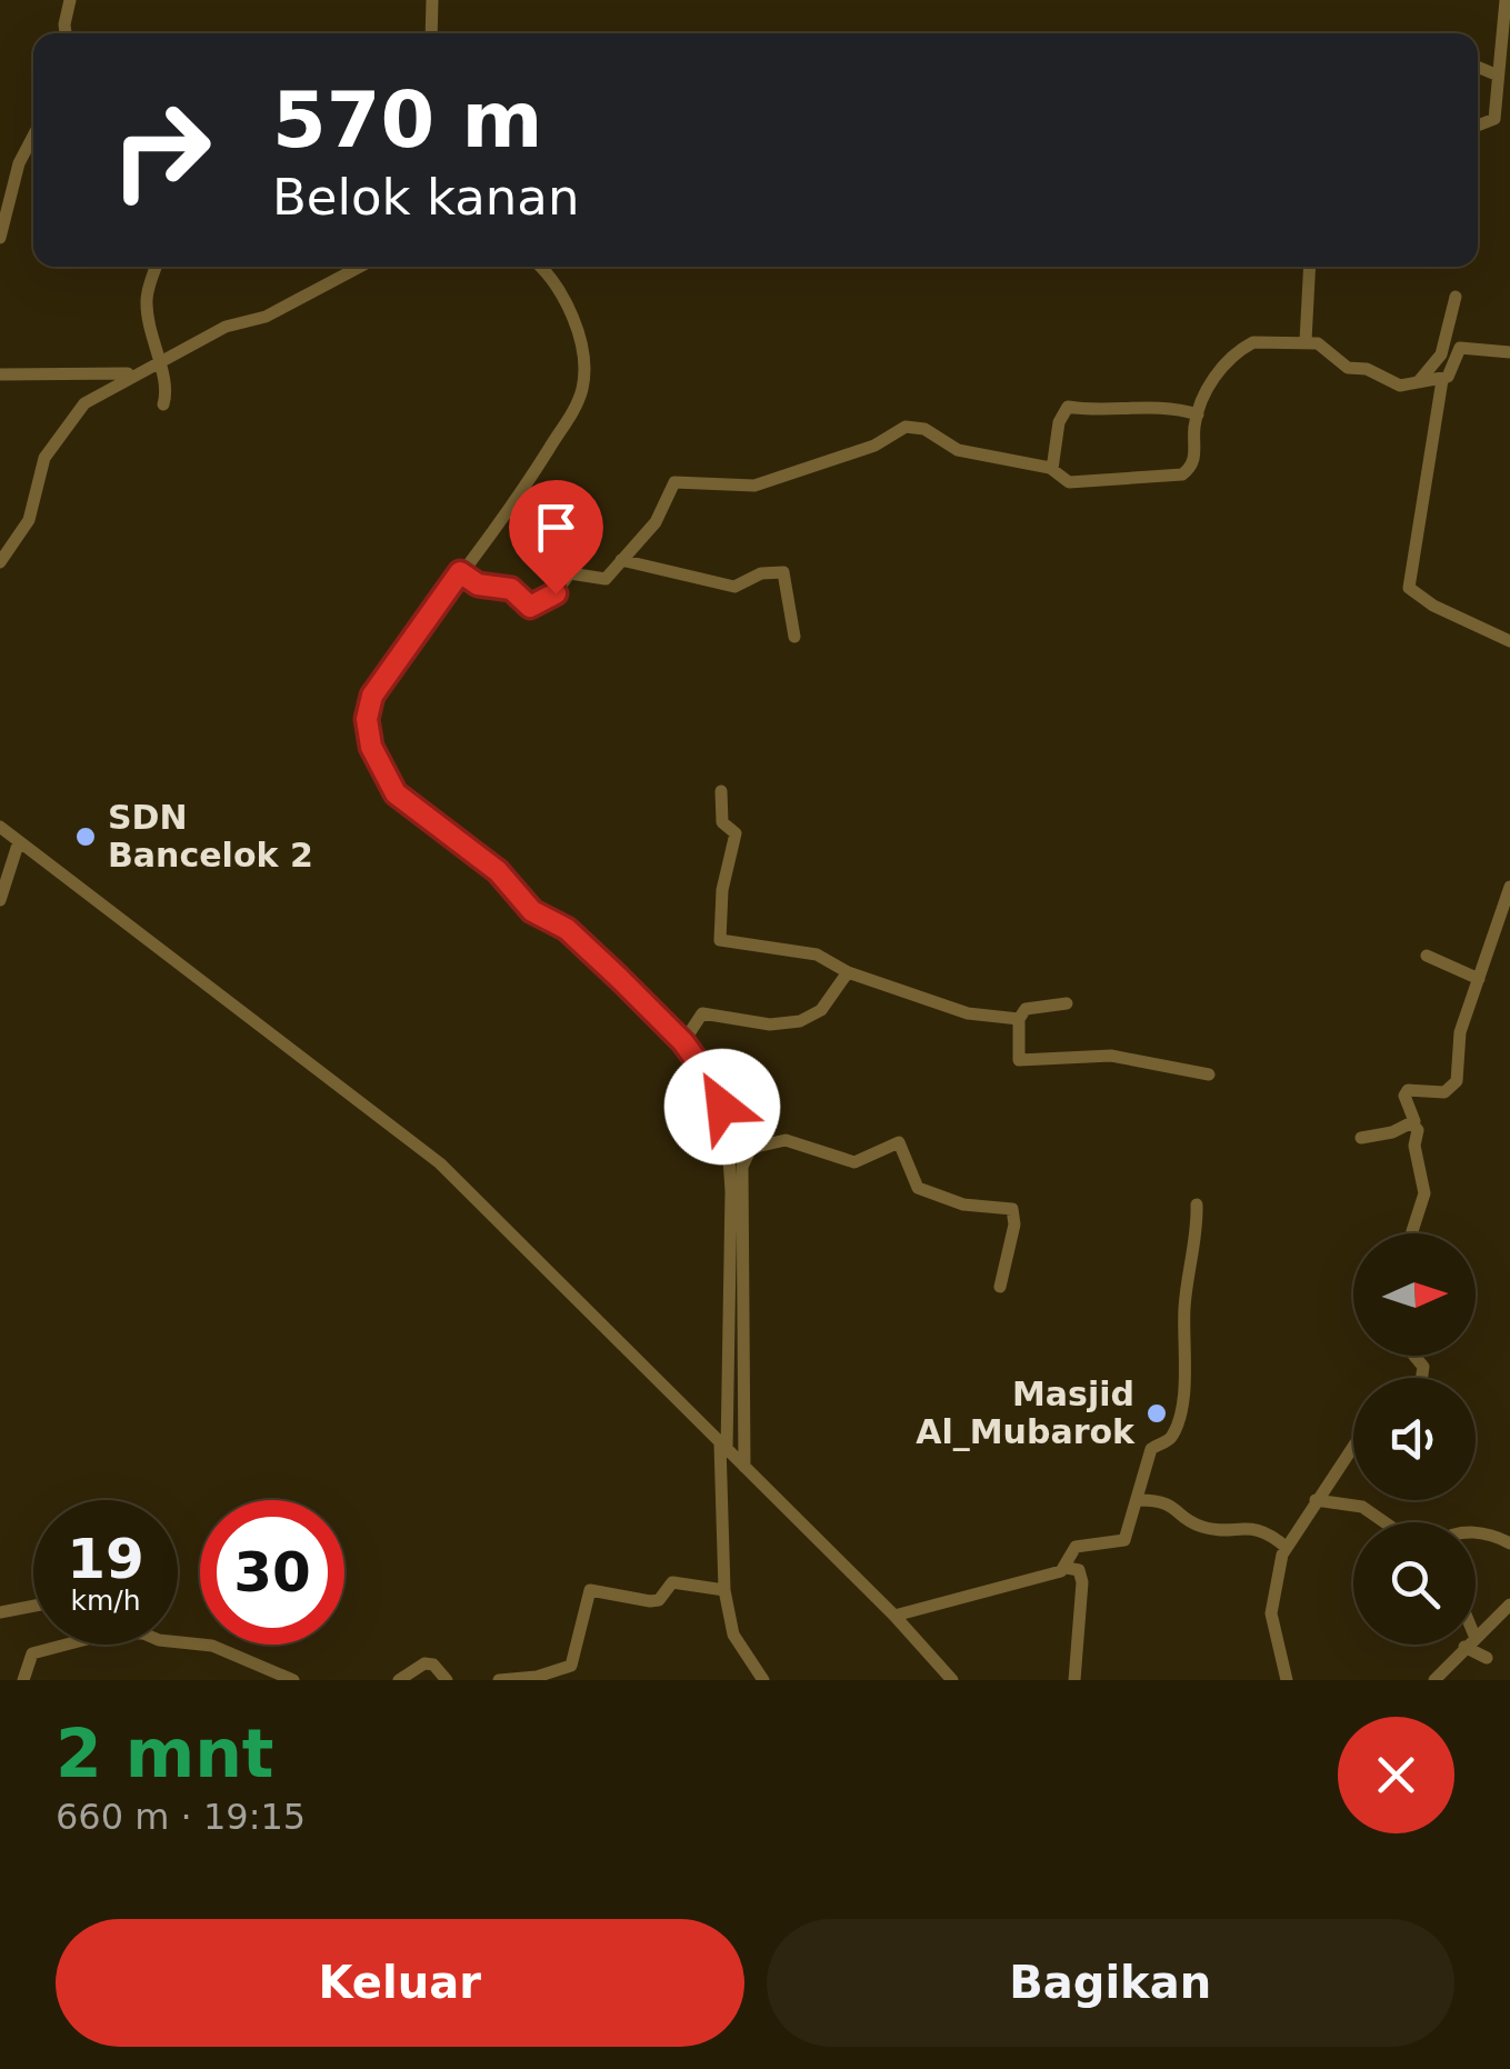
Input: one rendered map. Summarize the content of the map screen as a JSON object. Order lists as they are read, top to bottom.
{
  "places": ["SDN Bancelok 2", "Masjid Al_Mubarok"],
  "north": "right",
  "page": {
    "turn": ["570 m", "Belok kanan"],
    "speed": "19 km/h",
    "limit": "30",
    "heading": ["2 mnt", "660 m · 19:15"],
    "buttons": ["Keluar", "Bagikan"]
  }
}
